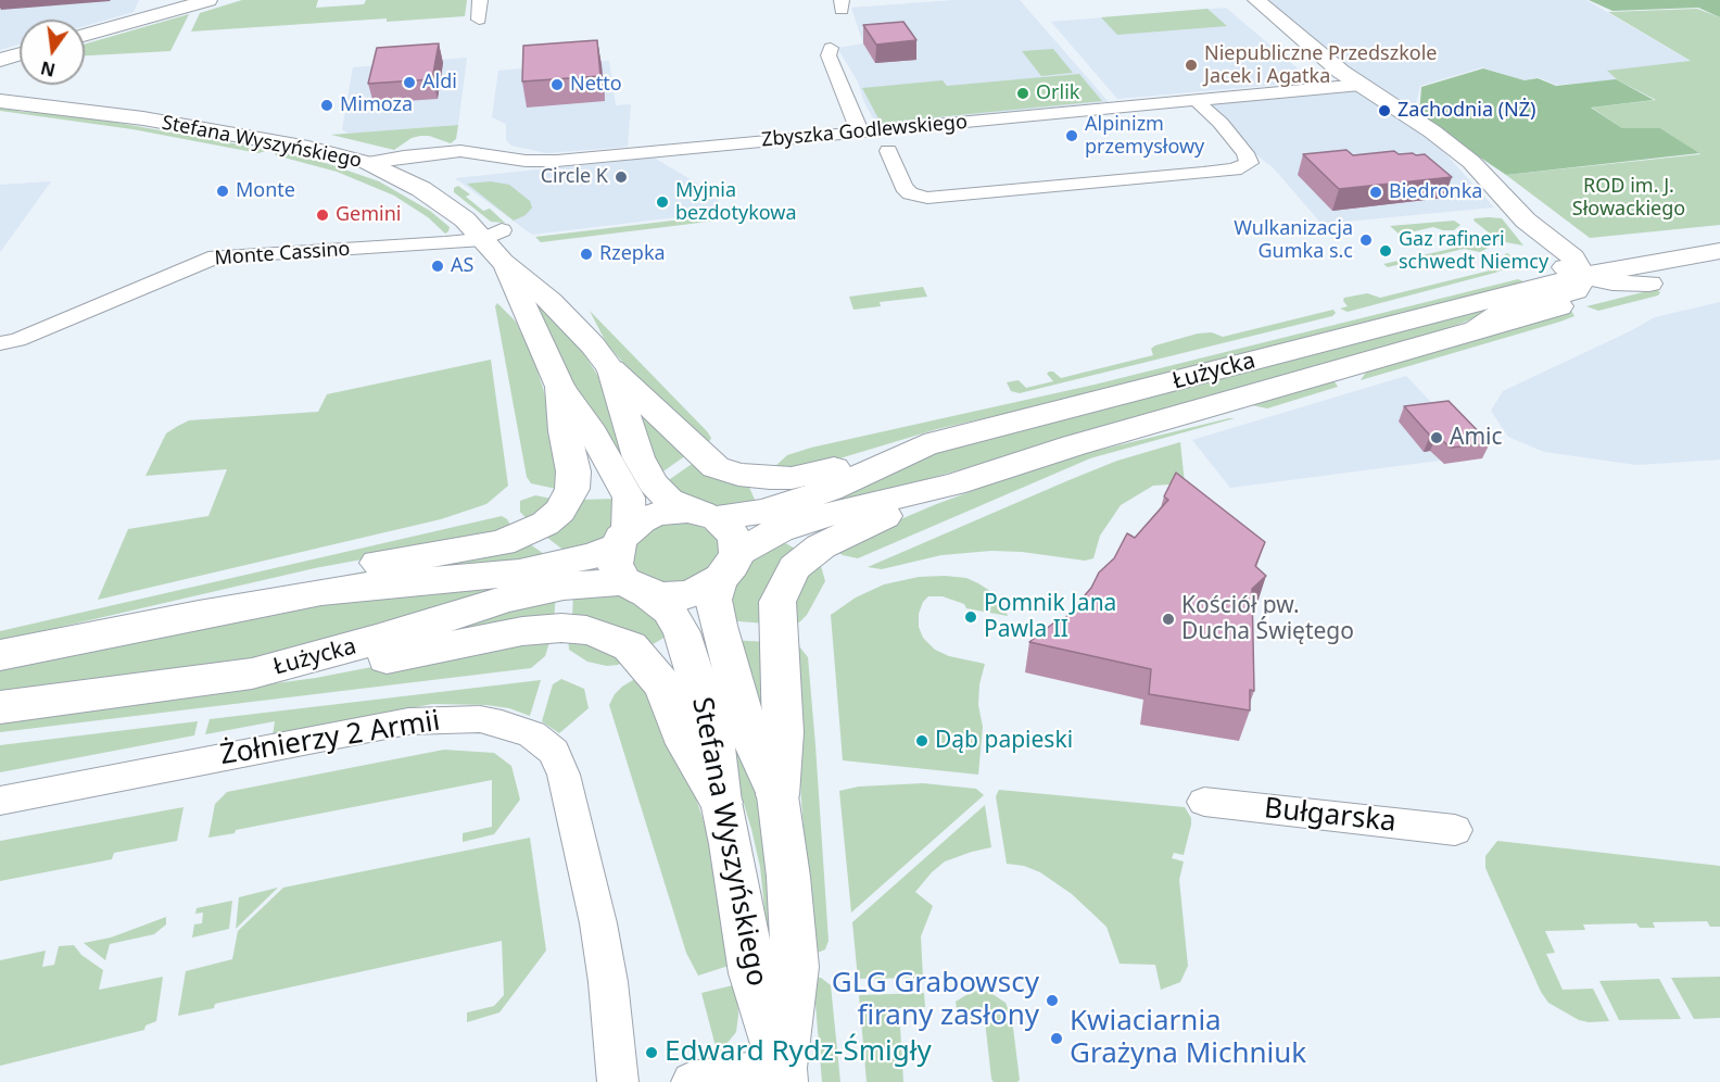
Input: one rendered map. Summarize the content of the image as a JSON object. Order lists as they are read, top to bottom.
{
  "streets": {
    "main road": ["Łużycka"],
    "street": [
      "Zbyszka Godlewskiego",
      "Stefana Wyszyńskiego",
      "Monte Cassino",
      "Żołnierzy 2 Armii",
      "Bułgarska"
    ]
  },
  "crossings": [
    ["Zbyszka Godlewskiego", "Stefana Wyszyńskiego"],
    ["Stefana Wyszyńskiego", "Monte Cassino"],
    ["Stefana Wyszyńskiego", "Łużycka"]
  ],
  "parks": ["ROD im. J. Słowackiego"],
  "places": [
    "Niepubliczne Przedszkole Jacek i Agatka",
    "Aldi",
    "Netto",
    "Orlik",
    "Mimoza",
    "Zachodnia (NŻ)",
    "Alpinizm przemysłowy",
    "Circle K",
    "Monte",
    "Biedronka",
    "Myjnia bezdotykowa",
    "Gemini",
    "Wulkanizacja Gumka s.c",
    "Gaz rafineri schwedt Niemcy",
    "Rzepka",
    "AS",
    "Amic",
    "Pomnik Jana Pawla II",
    "Kościół pw. Ducha Świętego",
    "Dąb papieski",
    "GLG Grabowscy firany zasłony",
    "Kwiaciarnia Grażyna Michniuk",
    "Edward Rydz-Śmigły"
  ],
  "north": "bottom"
}
